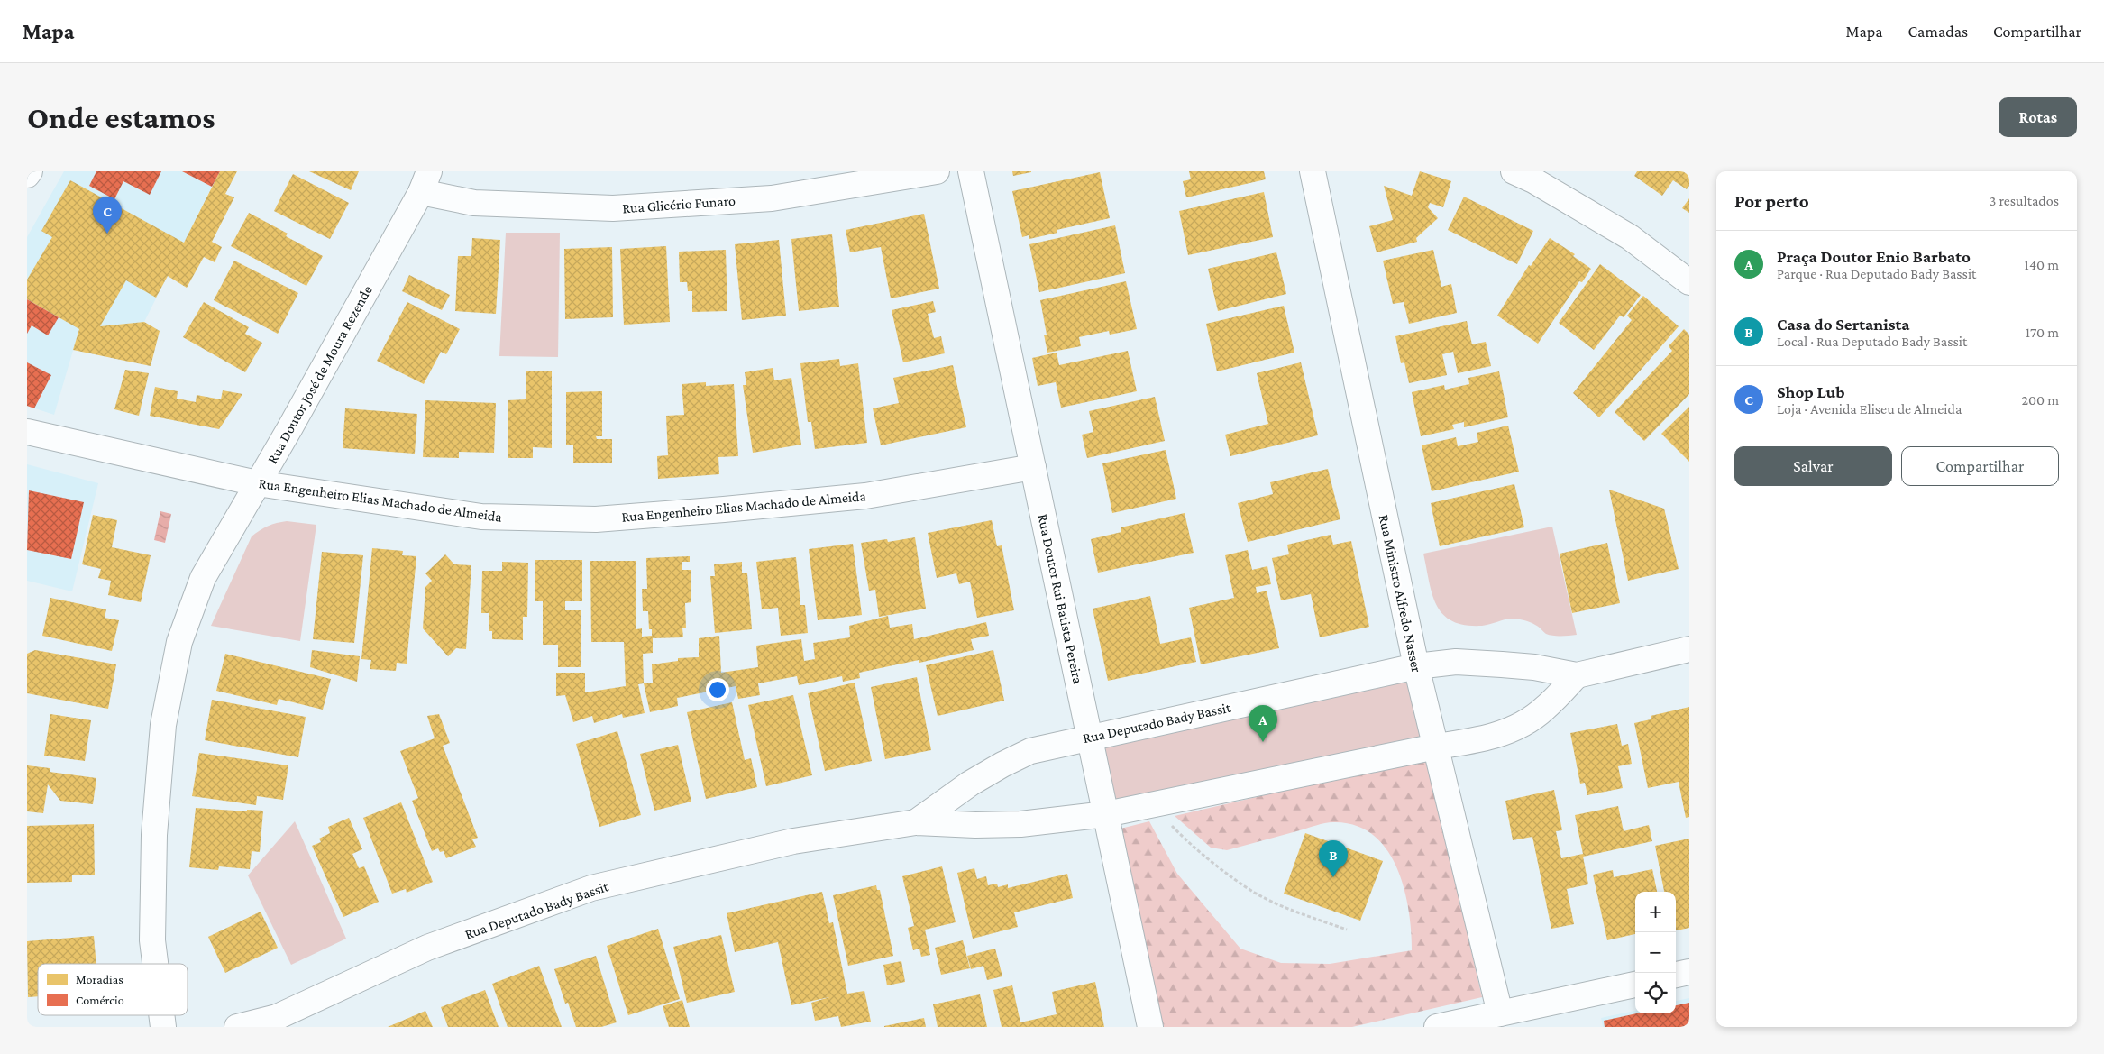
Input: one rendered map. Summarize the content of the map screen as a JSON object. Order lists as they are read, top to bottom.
{
  "streets": {
    "street": [
      "Rua Glicério Funaro",
      "Rua Doutor José de Moura Rezende",
      "Rua Engenheiro Elias Machado de Almeida",
      "Rua Ministro Alfredo Nasser",
      "Rua Doutor Rui Batista Pereira",
      "Rua Deputado Bady Bassit"
    ]
  },
  "crossings": [
    ["Rua Glicério Funaro", "Rua Doutor José de Moura Rezende"],
    ["Rua Doutor José de Moura Rezende", "Rua Engenheiro Elias Machado de Almeida"],
    ["Rua Engenheiro Elias Machado de Almeida", "Rua Doutor Rui Batista Pereira"],
    ["Rua Ministro Alfredo Nasser", "Rua Deputado Bady Bassit"],
    ["Rua Doutor Rui Batista Pereira", "Rua Deputado Bady Bassit"]
  ],
  "legend": ["Moradias", "Comércio"],
  "page": {
    "header": "Mapa",
    "nav": ["Mapa", "Camadas", "Compartilhar"],
    "buttons": [
      "Rotas",
      ["Salvar", "Compartilhar"]
    ],
    "title": "Onde estamos",
    "heading": ["Por perto", "3 resultados"],
    "pins": ["C", "A", "B"],
    "list": [
      {
        "mark": "A",
        "name": "Praça Doutor Enio Barbato",
        "note": "Parque · Rua Deputado Bady Bassit",
        "value": "140 m"
      },
      {
        "mark": "B",
        "name": "Casa do Sertanista",
        "note": "Local · Rua Deputado Bady Bassit",
        "value": "170 m"
      },
      {
        "mark": "C",
        "name": "Shop Lub",
        "note": "Loja · Avenida Eliseu de Almeida",
        "value": "200 m"
      }
    ],
    "map_buttons": ["+", "−"]
  }
}
